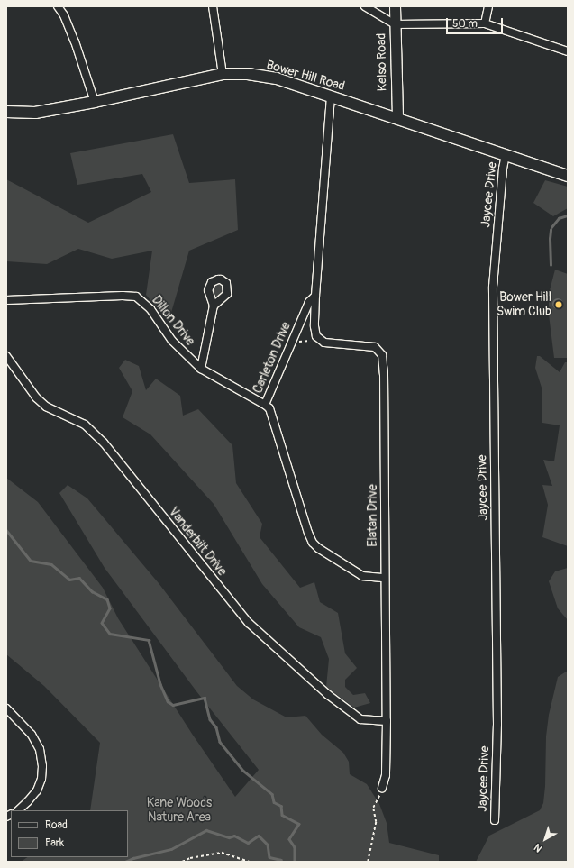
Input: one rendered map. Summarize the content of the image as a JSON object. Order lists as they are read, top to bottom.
{
  "streets": {
    "main road": ["Bower Hill Road"],
    "street": [
      "Kelso Road",
      "Jaycee Drive",
      "Dillon Drive",
      "Carleton Drive",
      "Elatan Drive",
      "Vanderbilt Drive"
    ]
  },
  "crossings": [
    ["Kelso Road", "Bower Hill Road"],
    ["Bower Hill Road", "Jaycee Drive"],
    ["Bower Hill Road", "Carleton Drive"],
    ["Dillon Drive", "Carleton Drive"],
    ["Carleton Drive", "Elatan Drive"],
    ["Elatan Drive", "Vanderbilt Drive"]
  ],
  "parks": ["Kane Woods Nature Area"],
  "places": ["Bower Hill Swim Club"],
  "legend": ["Road", "Park"],
  "scale_bar": "50 m",
  "north": "bottom left"
}
